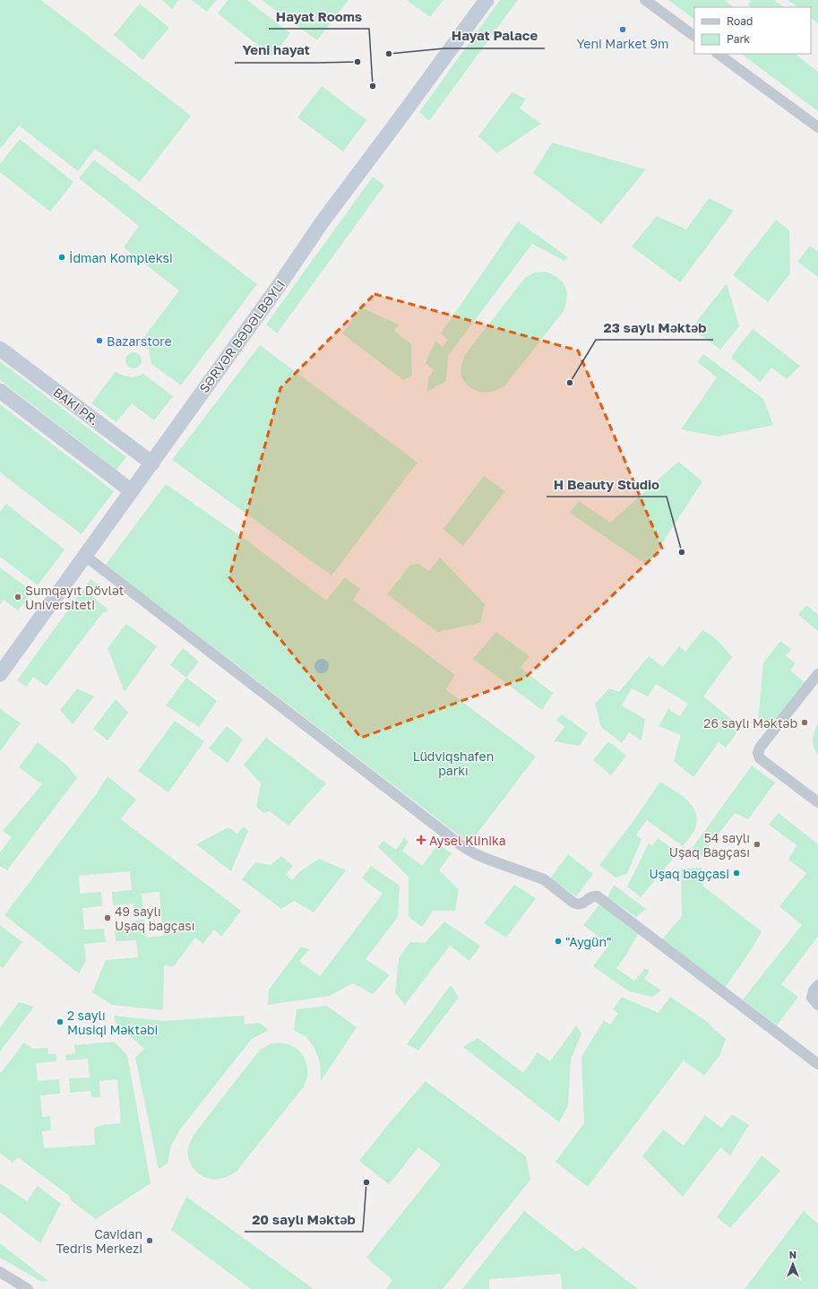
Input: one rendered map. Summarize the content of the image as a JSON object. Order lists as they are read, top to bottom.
{
  "streets": {
    "street": ["SƏRVƏR BƏDƏLBƏYLI"]
  },
  "parks": ["Lüdviqshafen parkı"],
  "places": {
    "other": [
      "Yeni Market 9m",
      "Hayat Palace",
      "Yeni hayat",
      "Hayat Rooms",
      "İdman Kompleksi",
      "Bazarstore",
      "23 saylı Məktəb",
      "H Beauty Studio",
      "Sumqayıt Dövlət Universiteti",
      "26 saylı Məktəb",
      "54 saylı Uşaq Bağçası",
      "Uşaq bağçasi",
      "49 saylı Uşaq bağçası",
      "\"Aygün\"",
      "2 saylı Musiqi Məktəbi",
      "20 saylı Məktəb",
      "Cavidan Tedris Merkezi"
    ],
    "health": ["Aysel Klinika"]
  },
  "legend": ["Road", "Park"],
  "north": "top"
}
